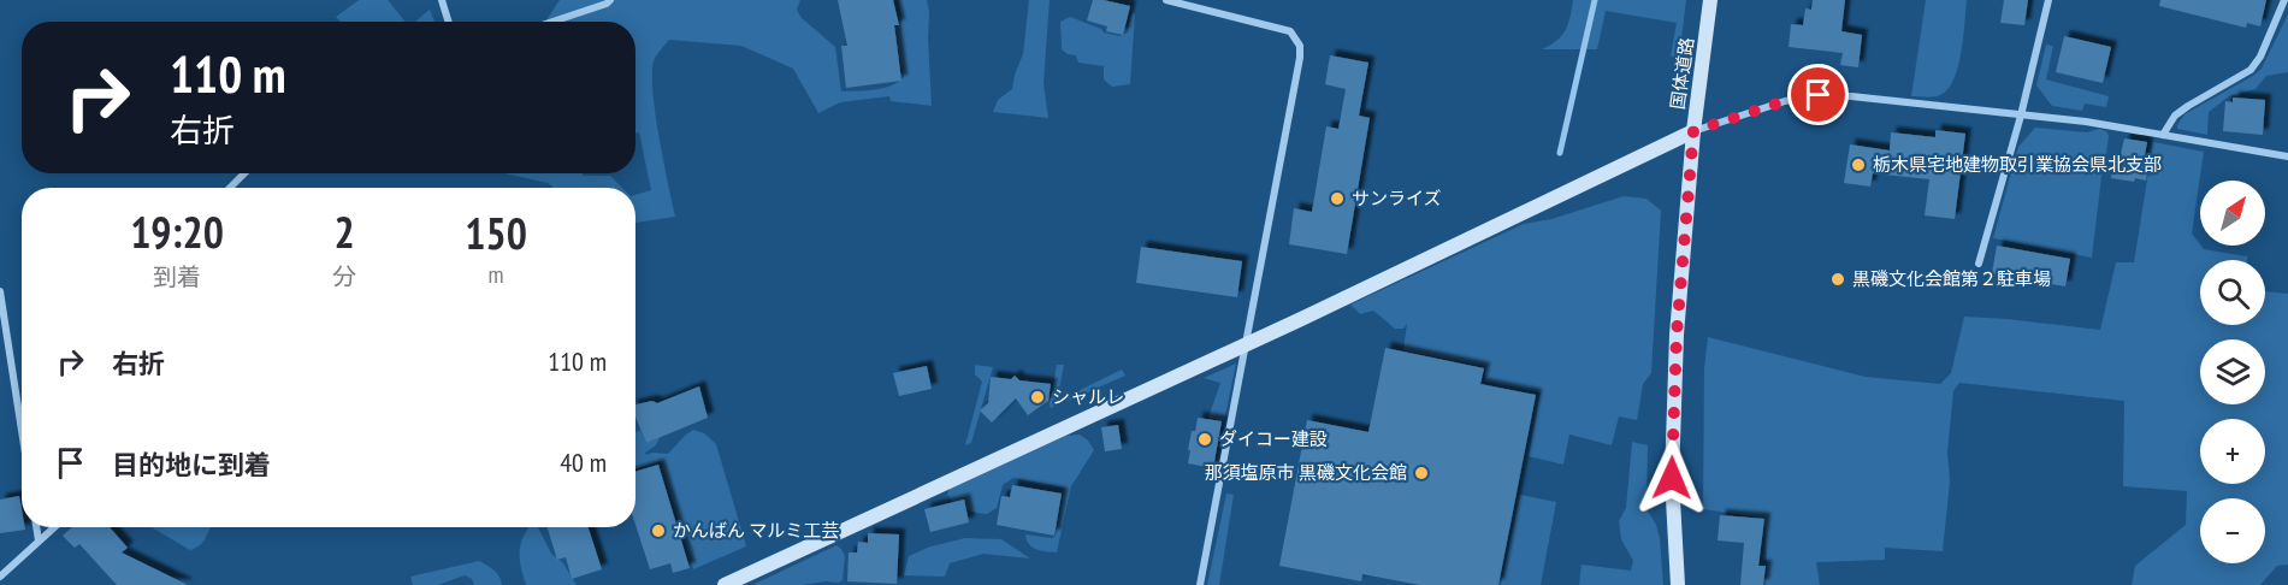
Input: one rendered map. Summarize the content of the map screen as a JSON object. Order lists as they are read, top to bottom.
{
  "streets": {
    "street": ["国体道路"]
  },
  "places": [
    "栃木県宅地建物取引業協会県北支部",
    "サンライズ",
    "黒磯文化会館第２駐車場",
    "シャルレ",
    "ダイコー建設",
    "那須塩原市 黒磯文化会館",
    "かんばん マルミ工芸"
  ],
  "north": "top right",
  "page": {
    "turn": ["110 m", "右折"],
    "map_buttons": ["+", "−"],
    "eta": [
      "19:20",
      "到着",
      "2",
      "分",
      "150",
      "m"
    ],
    "list": [
      {
        "name": "右折",
        "value": "110 m"
      },
      {
        "name": "目的地に到着",
        "value": "40 m"
      }
    ]
  }
}
